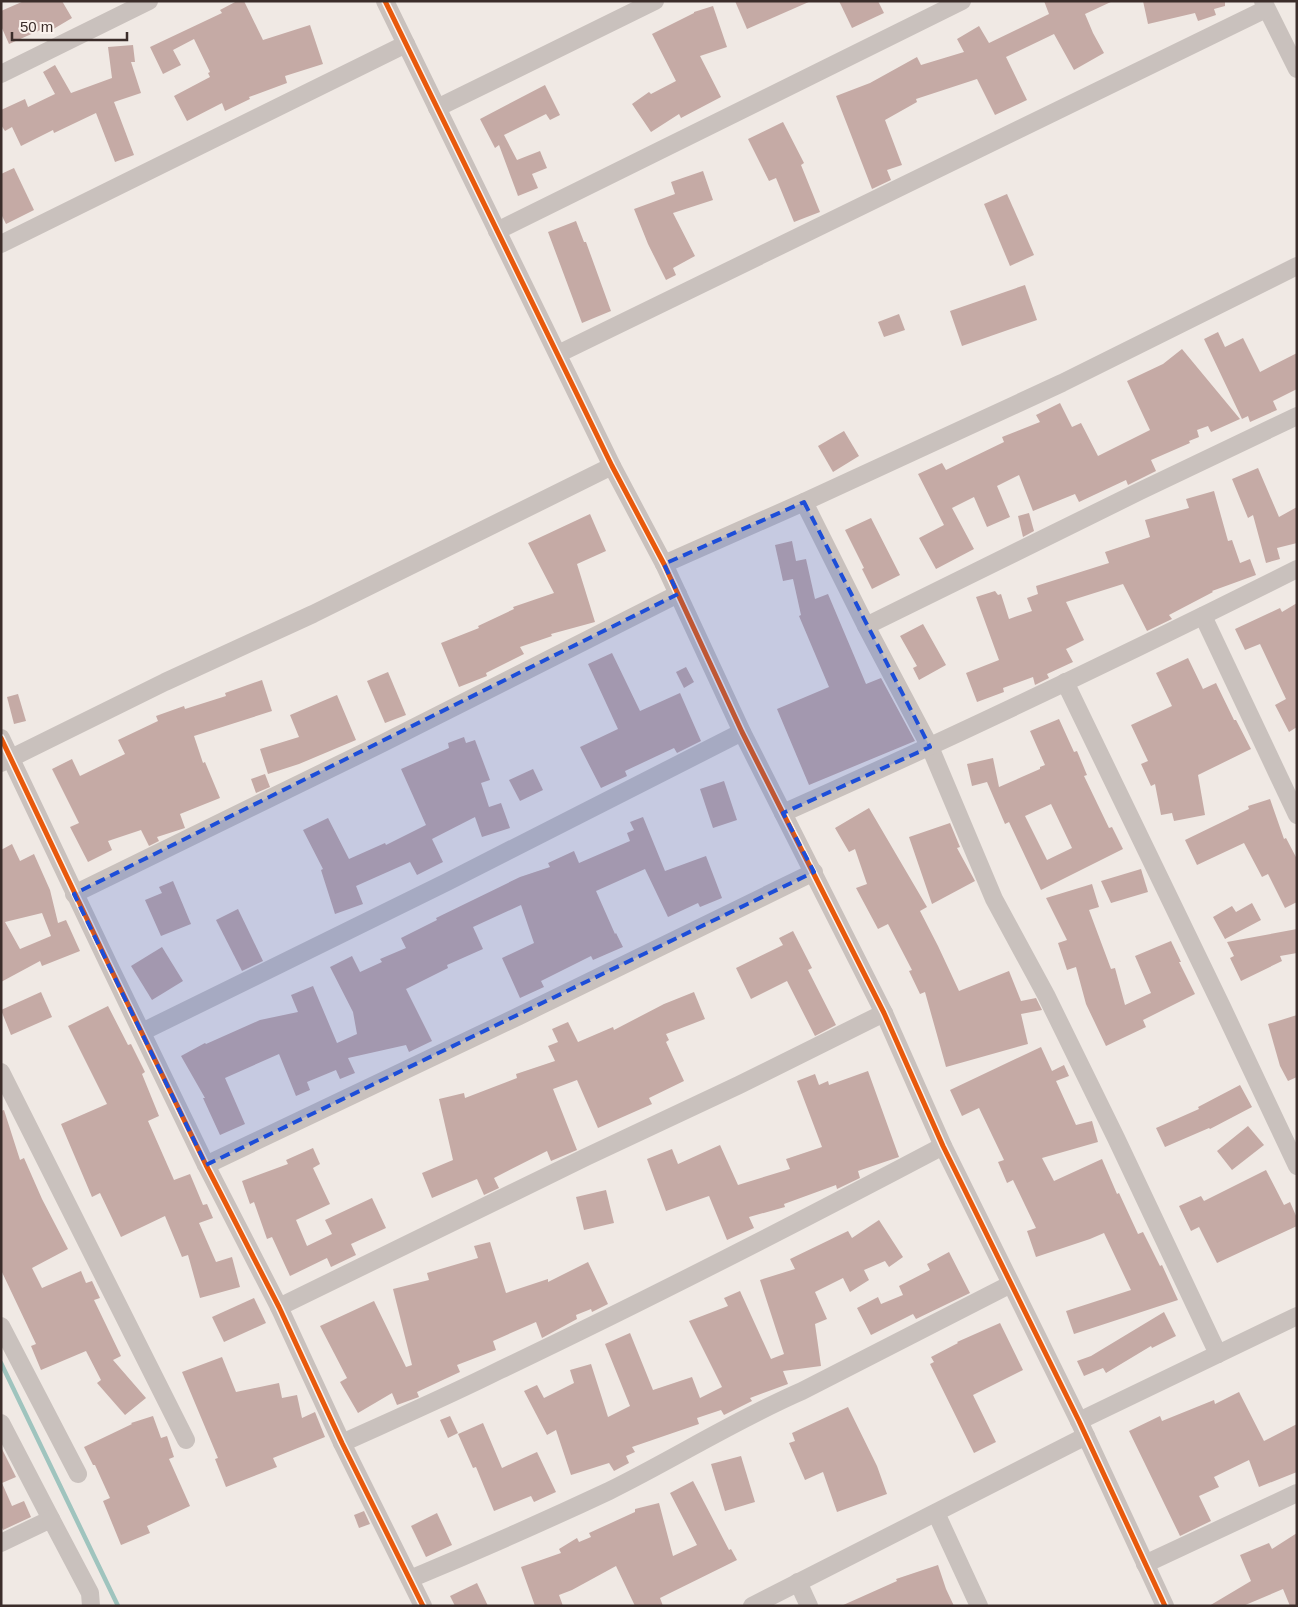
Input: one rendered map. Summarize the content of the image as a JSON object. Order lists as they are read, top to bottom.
{
  "scale_bar": "50 m"
}
